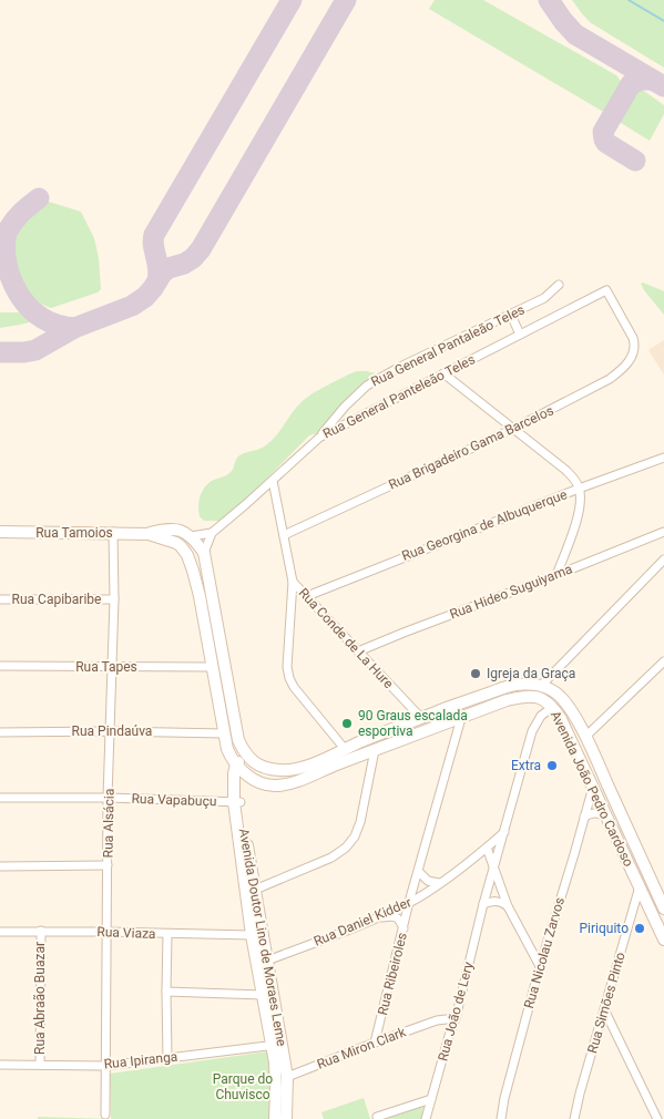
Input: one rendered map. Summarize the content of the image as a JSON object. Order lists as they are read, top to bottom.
{
  "streets": {
    "main road": ["Rua Tamoios", "Avenida João Pedro Cardoso", "Avenida Doutor Lino de Moraes Leme"],
    "street": [
      "Rua General Pantaleão Teles",
      "Rua General Panteleão Teles",
      "Rua Brigadeiro Gama Barcelos",
      "Rua Georgina de Albuquerque",
      "Rua Hideo Suguiyama",
      "Rua Capibaribe",
      "Rua Conde de La Hure",
      "Rua Tapes",
      "Rua Pindaúva",
      "Rua Vapabuçu",
      "Rua Alsácia",
      "Rua Daniel Kidder",
      "Rua Viaza",
      "Rua Nicolau Zarvos",
      "Rua Ribeiroles",
      "Rua Abraão Buazar",
      "Rua Simões Pinto",
      "Rua João de Lery",
      "Rua Miron Clark",
      "Rua Ipiranga"
    ]
  },
  "crossings": [
    ["Rua General Pantaleão Teles", "Rua General Panteleão Teles"],
    ["Rua General Panteleão Teles", "Rua Brigadeiro Gama Barcelos"],
    ["Rua Georgina de Albuquerque", "Rua Conde de La Hure"],
    ["Rua Tamoios", "Rua Alsácia"],
    ["Rua Hideo Suguiyama", "Rua Conde de La Hure"],
    ["Rua Capibaribe", "Rua Alsácia"],
    ["Rua Tapes", "Rua Alsácia"],
    ["Rua Pindaúva", "Rua Alsácia"],
    ["Avenida João Pedro Cardoso", "Avenida Doutor Lino de Moraes Leme"],
    ["Avenida João Pedro Cardoso", "Rua Nicolau Zarvos"],
    ["Avenida João Pedro Cardoso", "Rua Ribeiroles"],
    ["Avenida João Pedro Cardoso", "Rua Simões Pinto"],
    ["Avenida João Pedro Cardoso", "Rua João de Lery"],
    ["Rua Vapabuçu", "Rua Alsácia"],
    ["Rua Vapabuçu", "Avenida Doutor Lino de Moraes Leme"],
    ["Rua Alsácia", "Rua Viaza"],
    ["Rua Alsácia", "Rua Ipiranga"],
    ["Rua Daniel Kidder", "Avenida Doutor Lino de Moraes Leme"],
    ["Rua Daniel Kidder", "Rua Ribeiroles"],
    ["Rua Daniel Kidder", "Rua João de Lery"],
    ["Rua Viaza", "Avenida Doutor Lino de Moraes Leme"],
    ["Rua Viaza", "Rua Abraão Buazar"],
    ["Avenida Doutor Lino de Moraes Leme", "Rua Miron Clark"],
    ["Avenida Doutor Lino de Moraes Leme", "Rua Ipiranga"],
    ["Rua Ribeiroles", "Rua Miron Clark"],
    ["Rua Abraão Buazar", "Rua Ipiranga"],
    ["Rua João de Lery", "Rua Miron Clark"]
  ],
  "parks": ["Parque do Chuvisco"],
  "places": [
    "Igreja da Graça",
    "90 Graus escalada esportiva",
    "Extra",
    "Piriquito"
  ]
}
